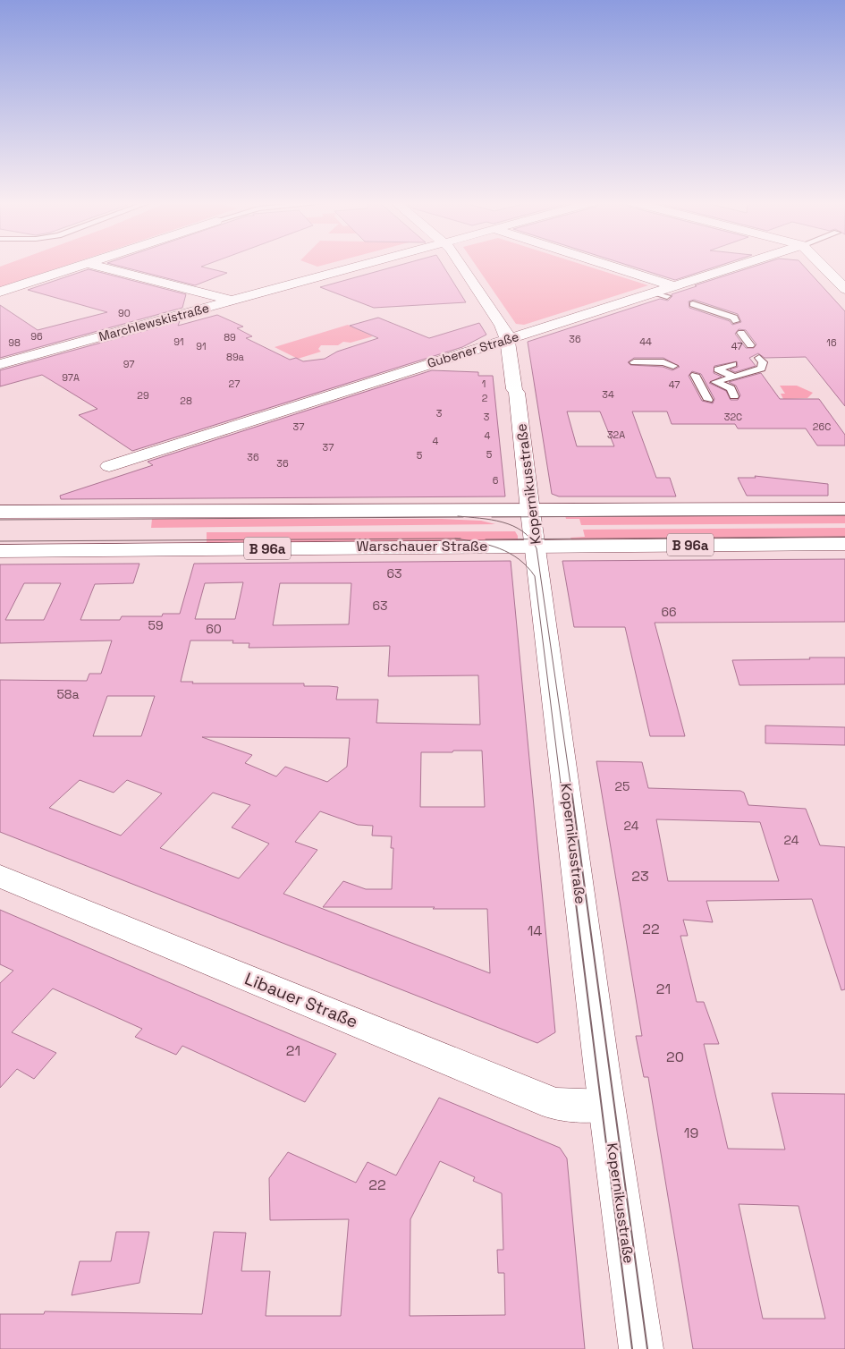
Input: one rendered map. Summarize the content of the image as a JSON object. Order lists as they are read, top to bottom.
{
  "streets": {
    "street": [
      "Marchlewskistraße",
      "Gubener Straße",
      "Kopernikusstraße",
      "B 96a",
      "Warschauer Straße",
      "Libauer Straße"
    ]
  },
  "crossings": [
    ["Gubener Straße", "Kopernikusstraße"],
    ["Kopernikusstraße", "Warschauer Straße"],
    ["Kopernikusstraße", "Libauer Straße"]
  ],
  "house_numbers": [
    "90",
    "96",
    "89",
    "36",
    "91",
    "44",
    "98",
    "16",
    "91",
    "47",
    "89a",
    "97",
    "97A",
    "27",
    "1",
    "47",
    "34",
    "29",
    "2",
    "28",
    "3",
    "3",
    "32C",
    "37",
    "26C",
    "32A",
    "4",
    "4",
    "37",
    "5",
    "5",
    "36",
    "36",
    "6",
    "63",
    "63",
    "66",
    "59",
    "60",
    "58a",
    "25",
    "24",
    "24",
    "23",
    "22",
    "14",
    "21",
    "21",
    "20",
    "19",
    "22"
  ]
}
